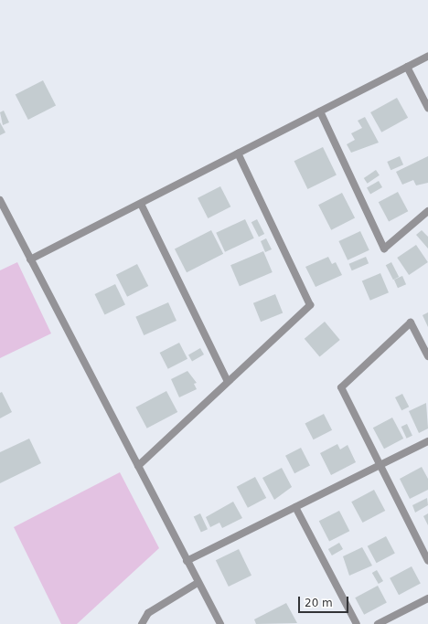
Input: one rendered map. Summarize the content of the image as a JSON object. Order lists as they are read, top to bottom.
{
  "scale_bar": "20 m"
}
